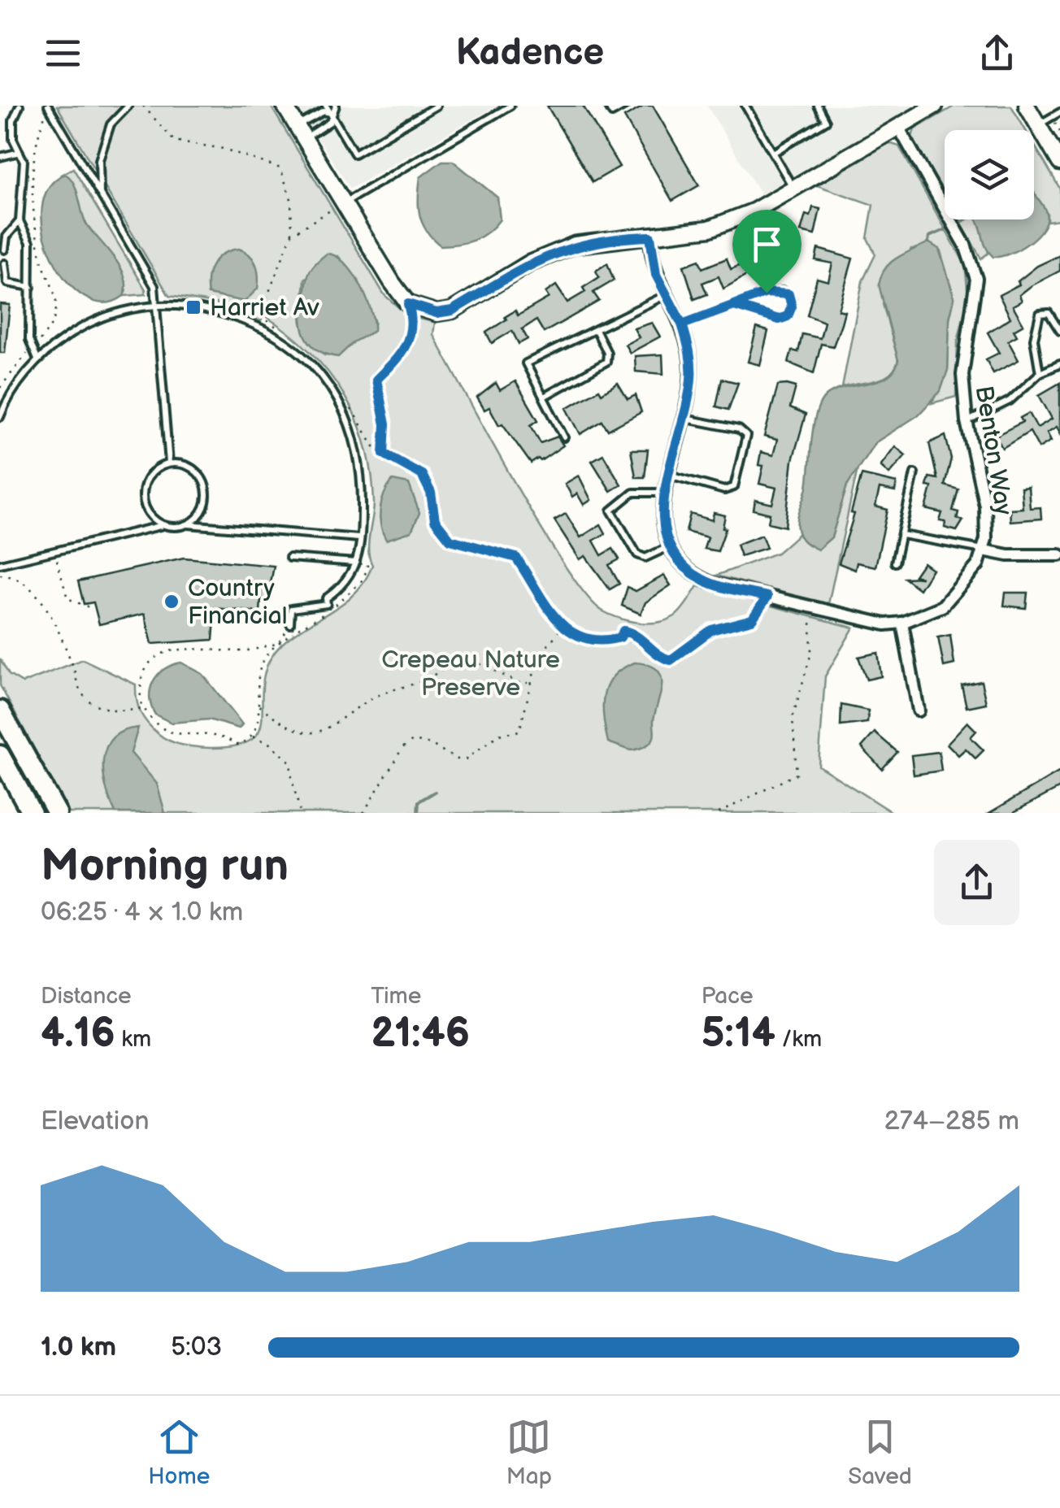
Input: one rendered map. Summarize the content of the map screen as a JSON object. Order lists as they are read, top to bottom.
{
  "streets": {
    "street": ["Benton Way"]
  },
  "parks": ["Crepeau Nature Preserve"],
  "places": {
    "transit": ["Harriet Av"],
    "other": ["Country Financial"]
  },
  "page": {
    "header": "Kadence",
    "heading": ["Morning run", "06:25 · 4 × 1.0 km"],
    "stats": [
      ["Distance", "4.16 km"],
      ["Time", "21:46"],
      ["Pace", "5:14 /km"]
    ],
    "chart": ["Elevation", "274–285 m"],
    "list": [
      {
        "name": "1.0 km",
        "note": "5:03"
      }
    ],
    "tabs": ["Home", "Map", "Saved"]
  }
}
